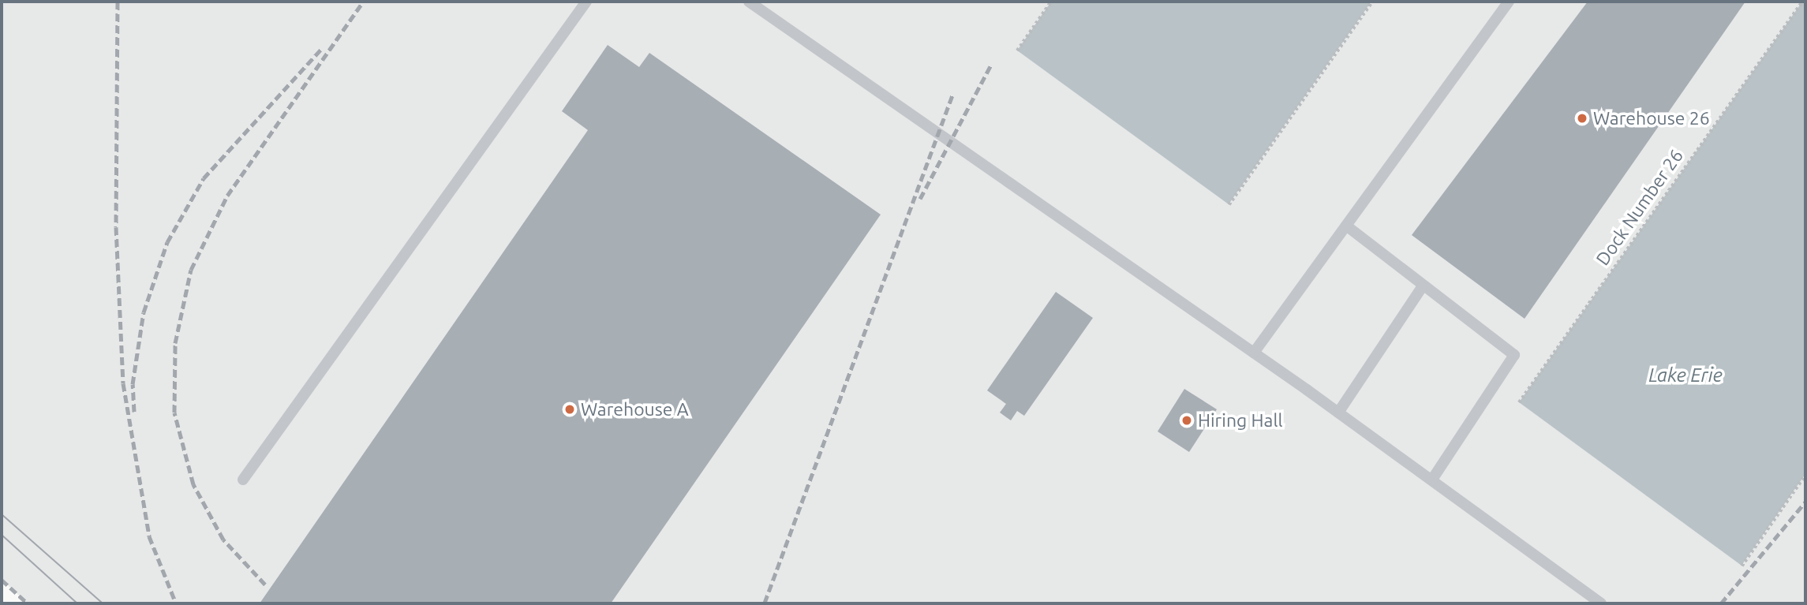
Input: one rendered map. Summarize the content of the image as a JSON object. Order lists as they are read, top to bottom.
{
  "streets": {
    "path": ["Dock Number 26"]
  },
  "water": ["Lake Erie"],
  "places": ["Warehouse 26", "Warehouse A", "Hiring Hall"]
}
